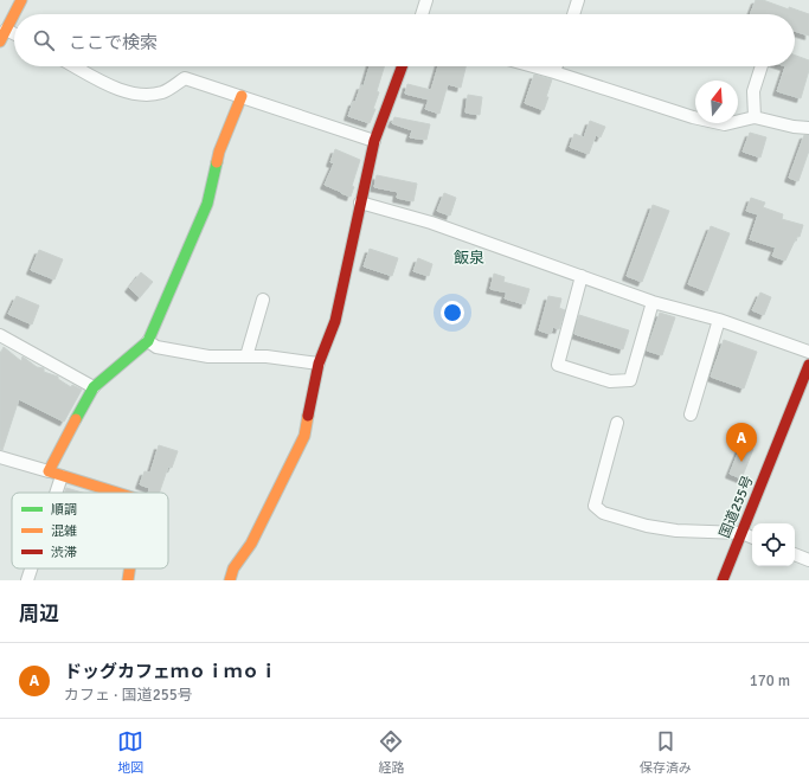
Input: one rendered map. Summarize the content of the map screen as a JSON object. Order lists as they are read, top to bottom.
{
  "streets": {
    "main road": ["国道255号"]
  },
  "districts": ["飯泉"],
  "legend": ["順調", "混雑", "渋滞"],
  "north": "top",
  "page": {
    "search": "ここで検索",
    "pins": "A",
    "heading": "周辺",
    "list": [
      {
        "mark": "A",
        "name": "ドッグカフェｍｏｉｍｏｉ",
        "note": "カフェ · 国道255号",
        "value": "170 m"
      }
    ],
    "nav": ["地図", "経路", "保存済み"]
  }
}
